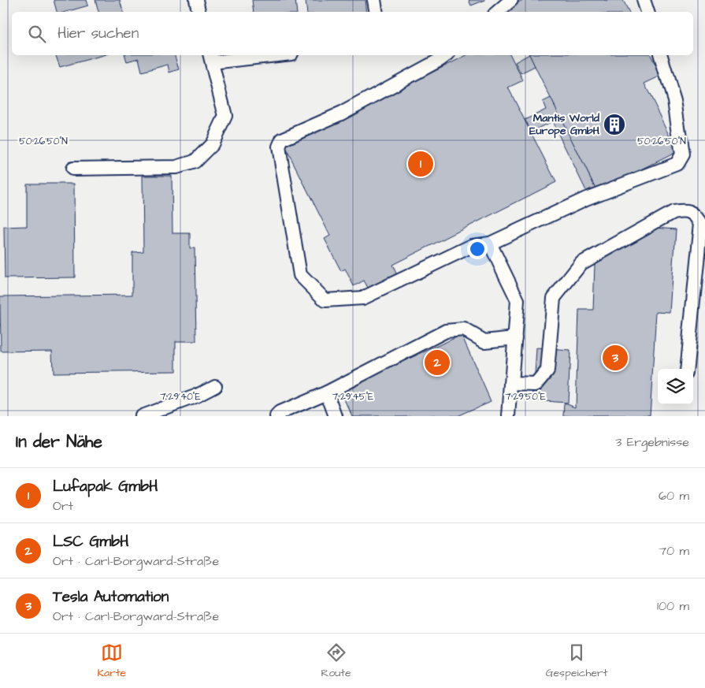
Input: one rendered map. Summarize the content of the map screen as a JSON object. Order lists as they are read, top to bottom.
{
  "places": {
    "building": ["Mantis World Europe GmbH"]
  },
  "page": {
    "search": "Hier suchen",
    "pins": ["1", "3", "2"],
    "heading": ["In der Nähe", "3 Ergebnisse"],
    "list": [
      {
        "mark": "1",
        "name": "Lufapak GmbH",
        "note": "Ort",
        "value": "60 m"
      },
      {
        "mark": "2",
        "name": "LSC GmbH",
        "note": "Ort · Carl-Borgward-Straße",
        "value": "70 m"
      },
      {
        "mark": "3",
        "name": "Tesla Automation",
        "note": "Ort · Carl-Borgward-Straße",
        "value": "100 m"
      }
    ],
    "nav": ["Karte", "Route", "Gespeichert"]
  },
  "coordinates": [
    "50°26'50\"N",
    "7°29'40\"E",
    "7°29'45\"E",
    "7°29'50\"E"
  ]
}
